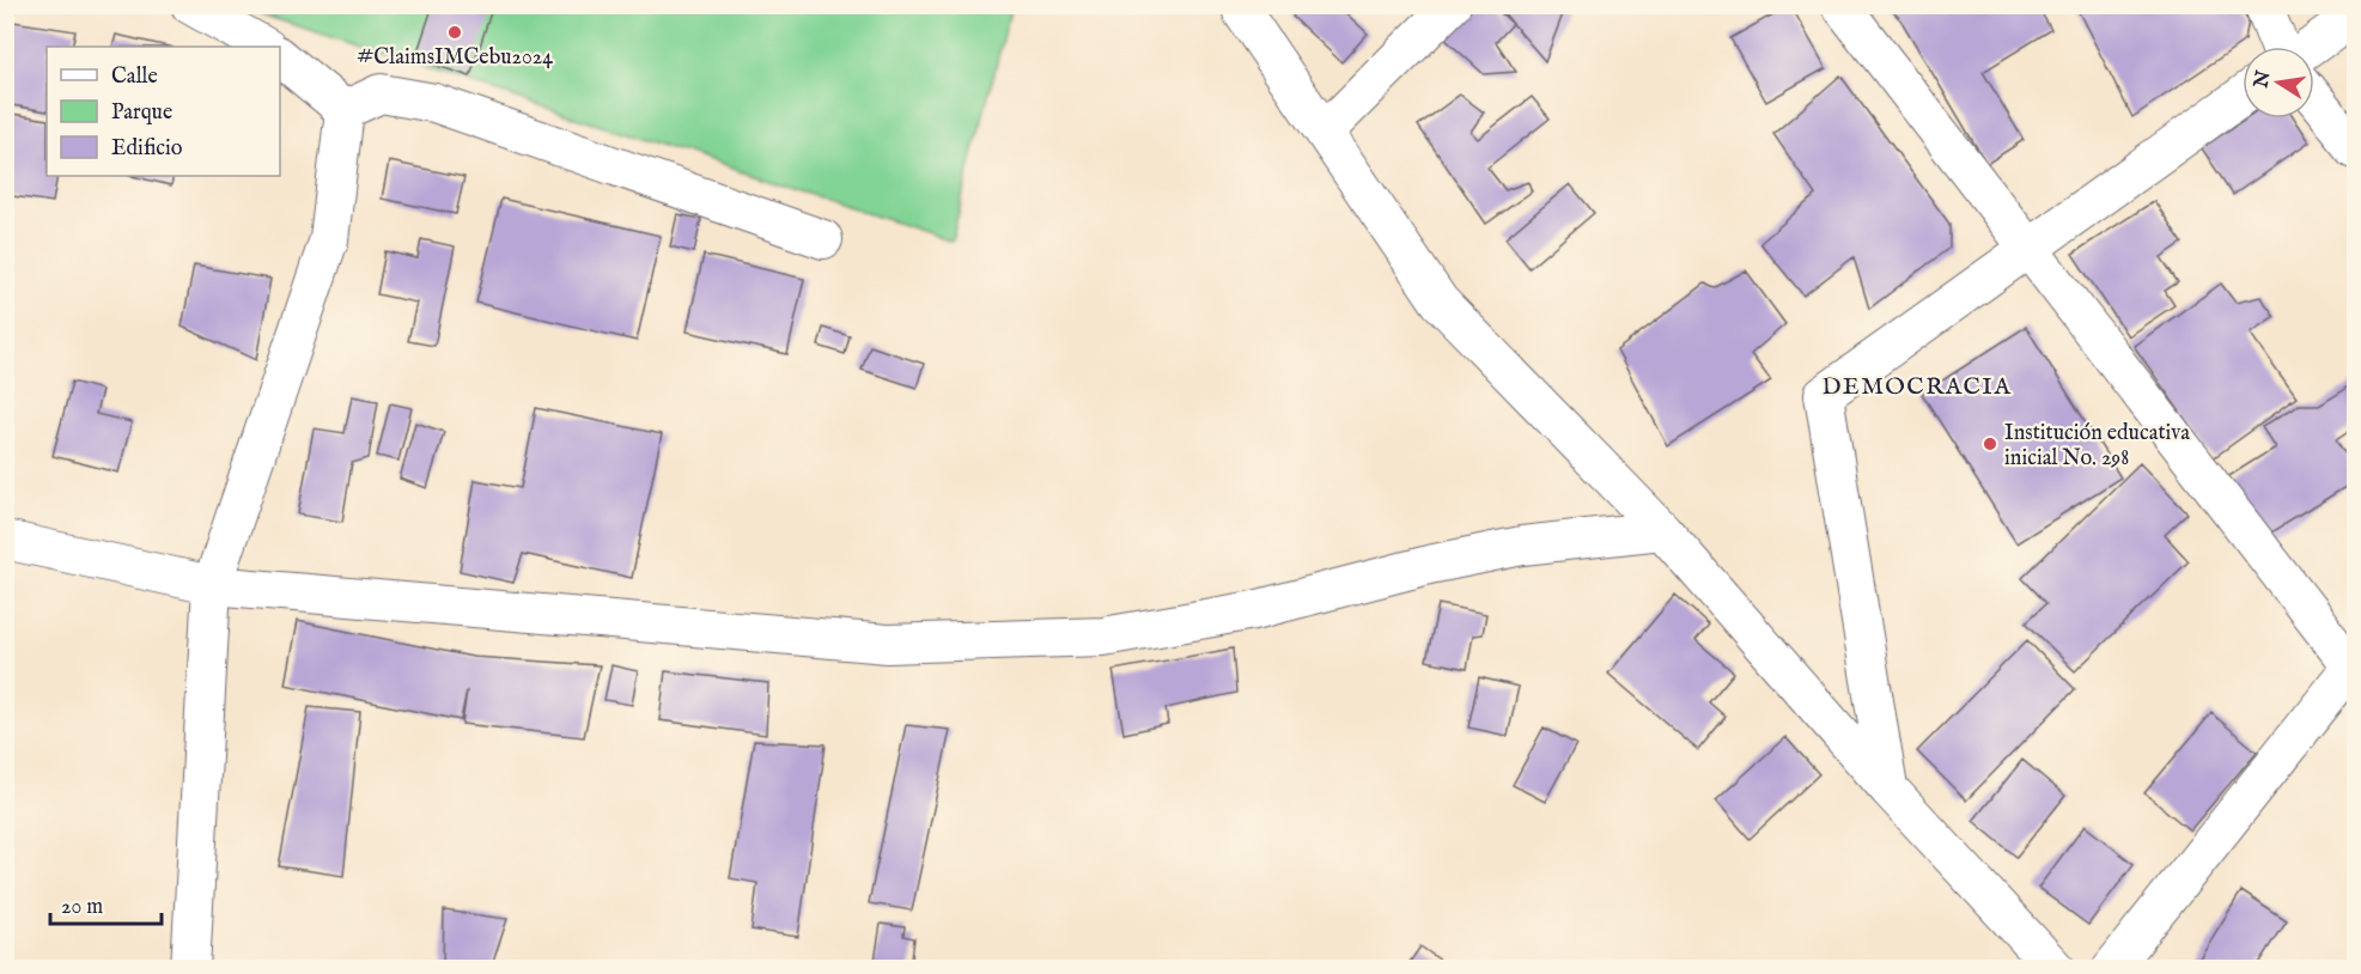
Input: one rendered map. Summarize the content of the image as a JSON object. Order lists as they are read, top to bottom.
{
  "districts": ["DEMOCRACIA"],
  "places": ["#ClaimsIMCebu2024", "Institución educativa inicial No. 298"],
  "legend": ["Calle", "Parque", "Edificio"],
  "scale_bar": "20 m",
  "north": "left"
}
